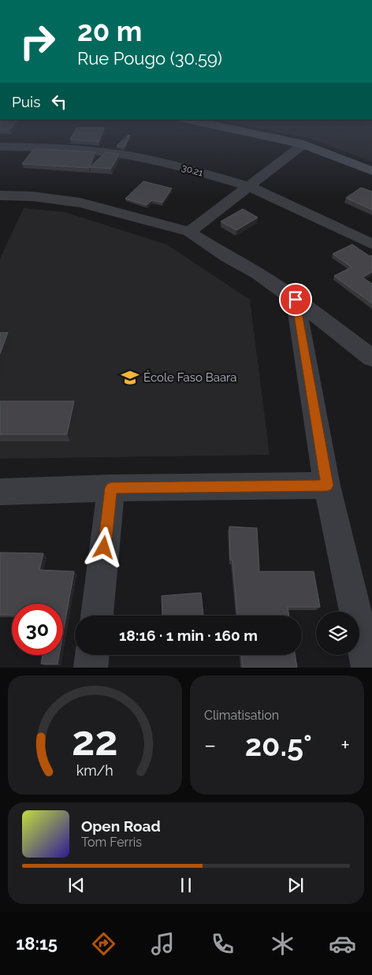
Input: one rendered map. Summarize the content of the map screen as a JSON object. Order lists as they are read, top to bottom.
{
  "streets": {
    "street": ["30.21"]
  },
  "places": {
    "school or university": ["École Faso Baara"]
  },
  "page": {
    "turn": ["20 m", "Rue Pougo (30.59)"],
    "then": "Puis",
    "limit": "30",
    "trip": "18:16 · 1 min · 160 m",
    "tile": "Climatisation",
    "heat": ["−", "20.5°", "+"],
    "song": ["Open Road", "Tom Ferris"],
    "tabs": "18:15",
    "gauge": ["22", "km/h"]
  }
}
